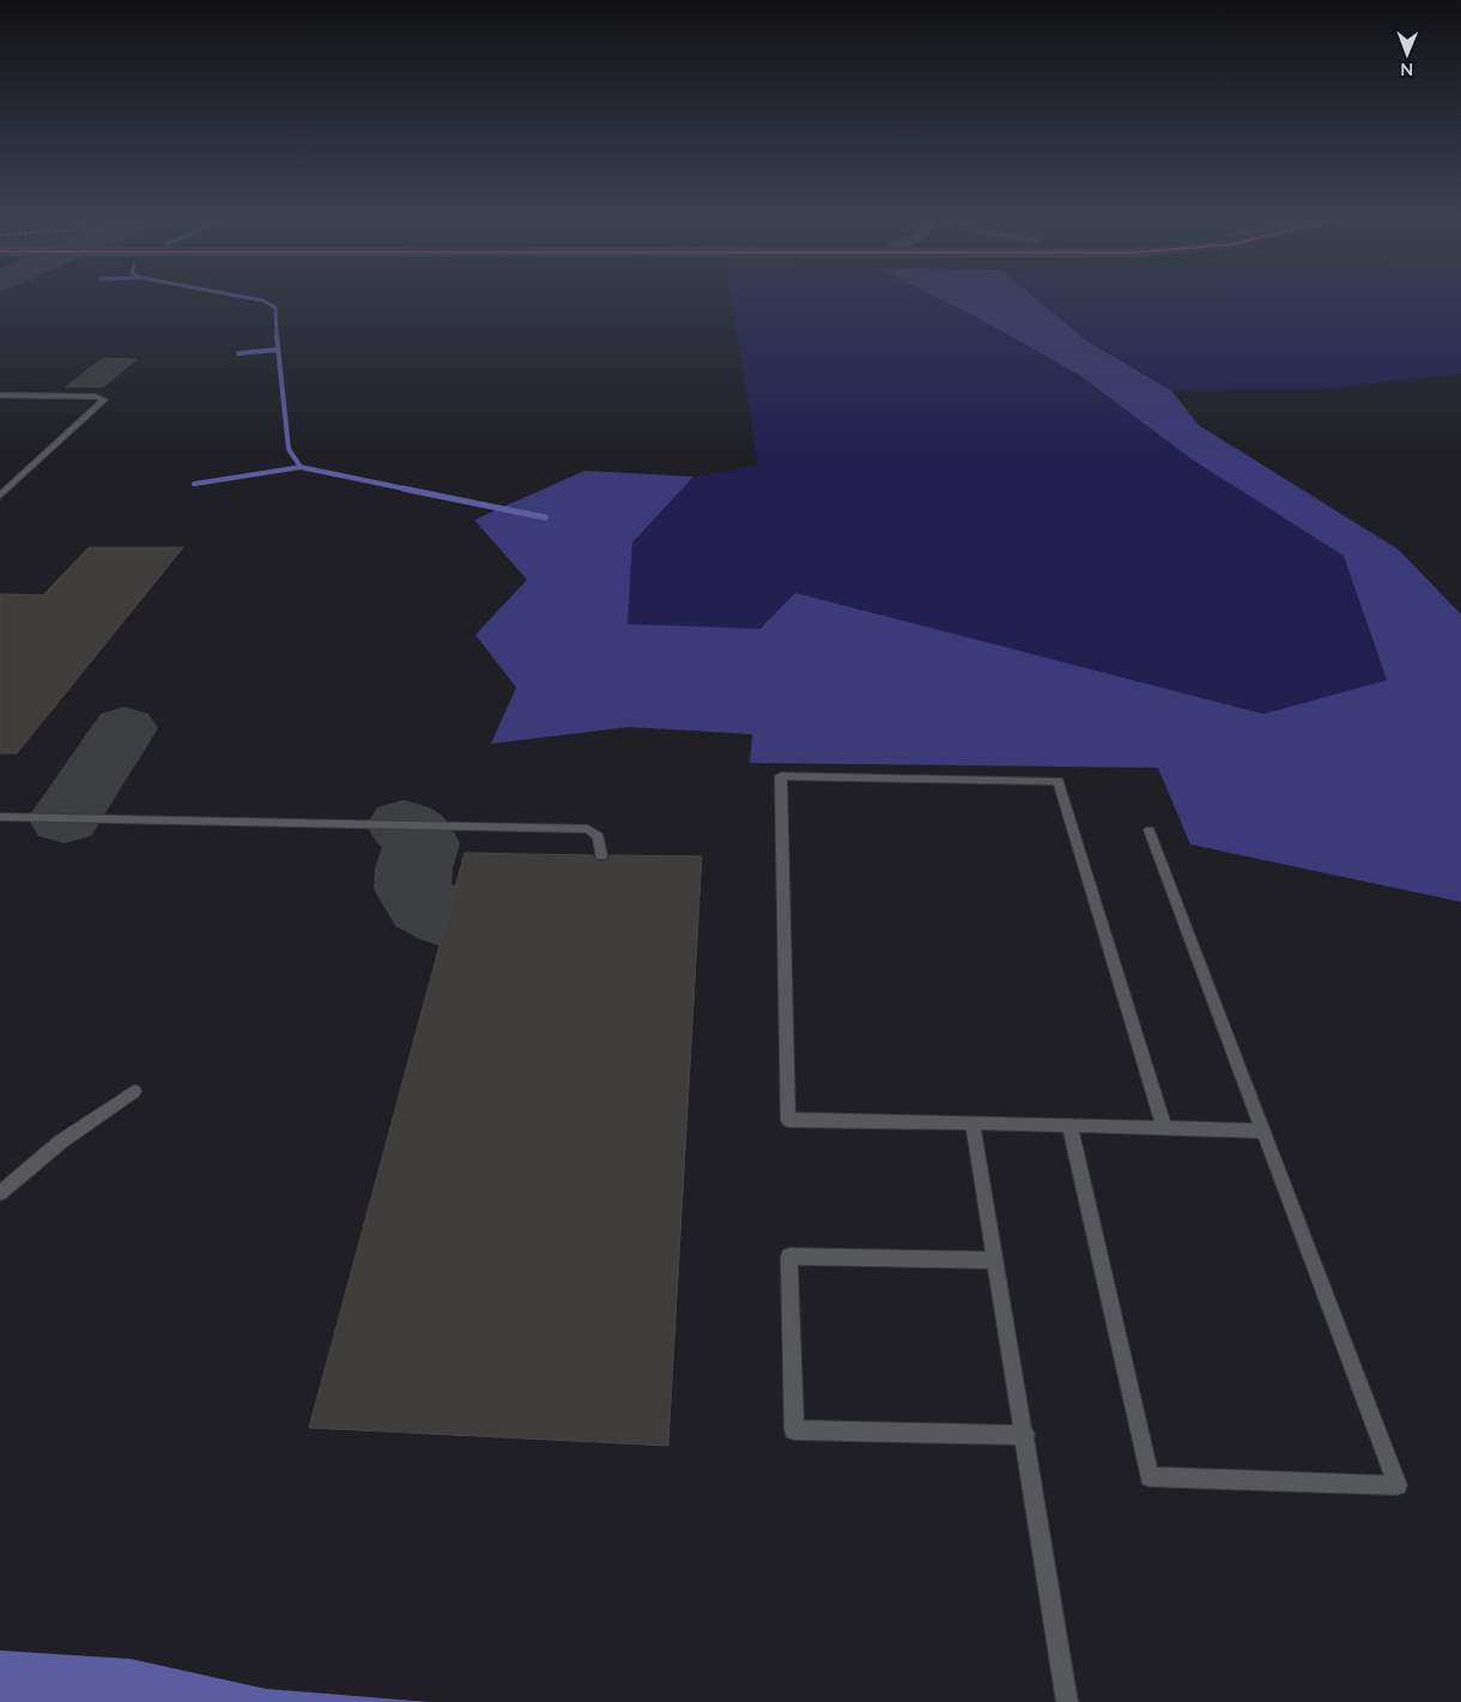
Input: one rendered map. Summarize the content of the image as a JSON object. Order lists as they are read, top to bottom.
{
  "north": "bottom"
}
